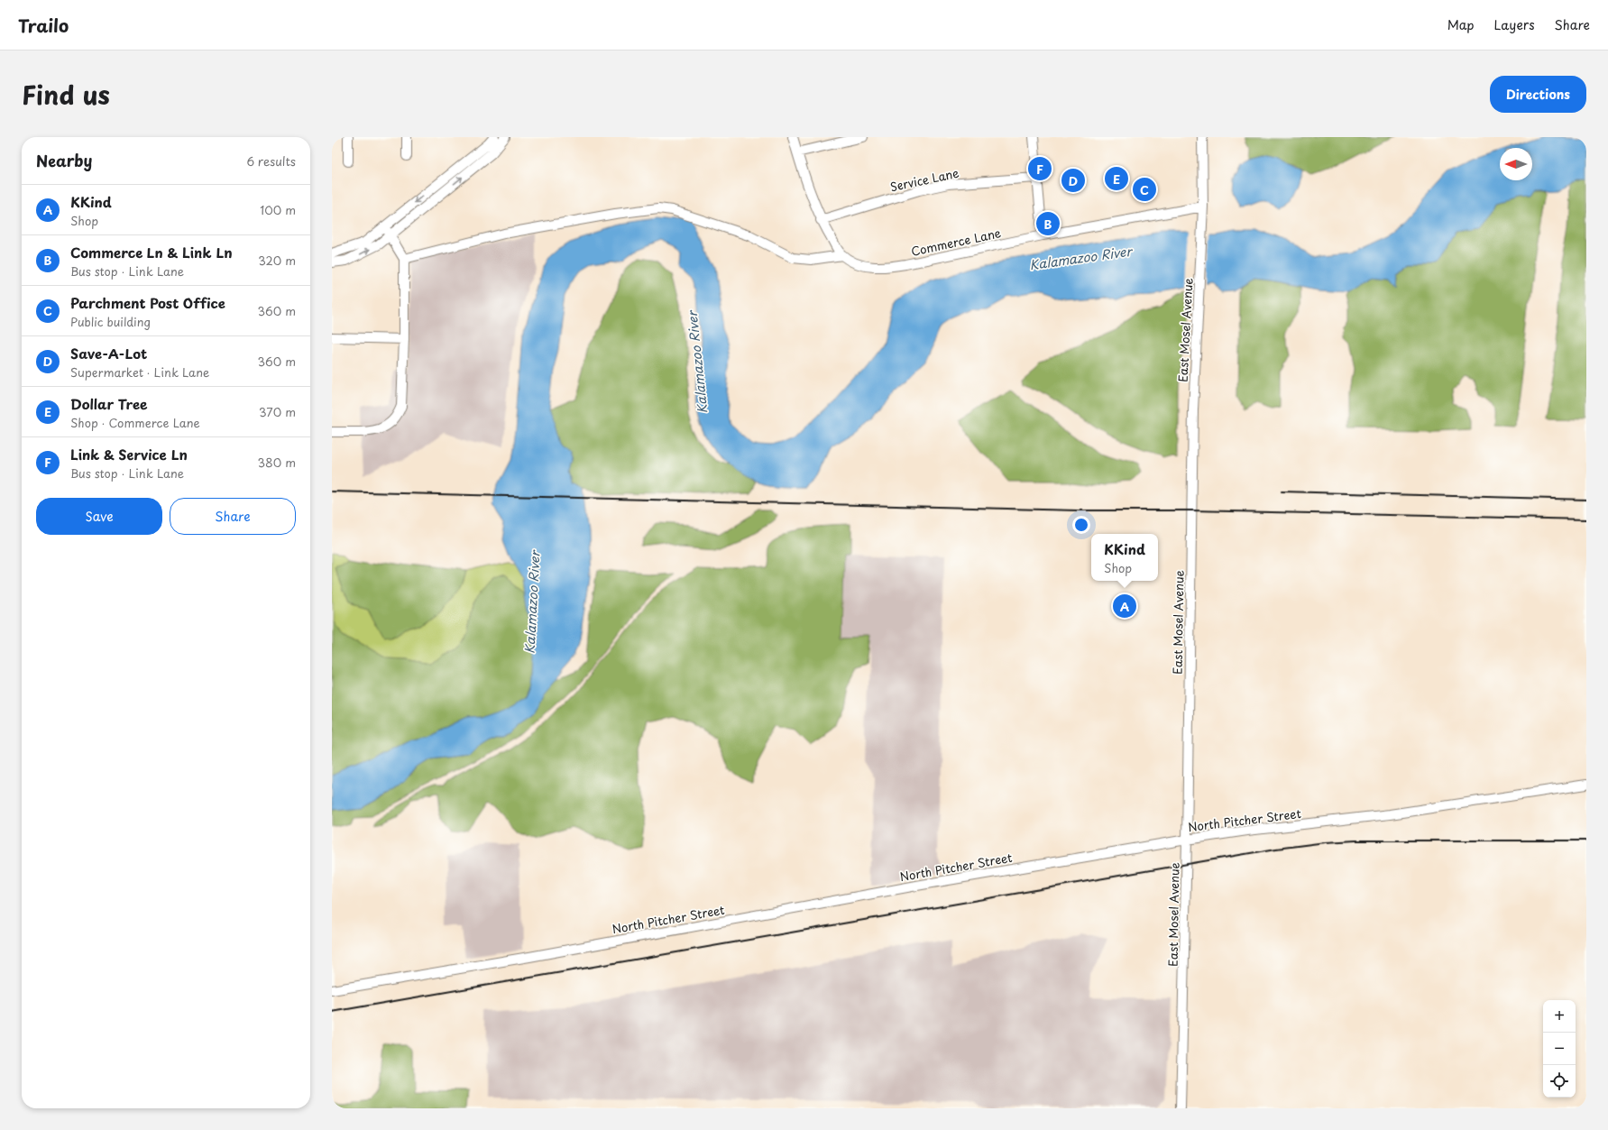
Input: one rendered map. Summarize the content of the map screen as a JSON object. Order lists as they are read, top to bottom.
{
  "streets": {
    "street": [
      "Service Lane",
      "Commerce Lane",
      "East Mosel Avenue",
      "North Pitcher Street"
    ]
  },
  "crossings": [
    ["Commerce Lane", "East Mosel Avenue"],
    ["East Mosel Avenue", "North Pitcher Street"]
  ],
  "water": ["Kalamazoo River"],
  "north": "left",
  "page": {
    "header": "Trailo",
    "nav": ["Map", "Layers", "Share"],
    "title": "Find us",
    "buttons": [
      "Directions",
      ["Save", "Share"]
    ],
    "heading": ["Nearby", "6 results"],
    "pins": [
      "F",
      "E",
      "D",
      "C",
      "B",
      "A"
    ],
    "list": [
      {
        "mark": "A",
        "name": "KKind",
        "note": "Shop",
        "value": "100 m"
      },
      {
        "mark": "B",
        "name": "Commerce Ln & Link Ln",
        "note": "Bus stop · Link Lane",
        "value": "320 m"
      },
      {
        "mark": "C",
        "name": "Parchment Post Office",
        "note": "Public building",
        "value": "360 m"
      },
      {
        "mark": "D",
        "name": "Save-A-Lot",
        "note": "Supermarket · Link Lane",
        "value": "360 m"
      },
      {
        "mark": "E",
        "name": "Dollar Tree",
        "note": "Shop · Commerce Lane",
        "value": "370 m"
      },
      {
        "mark": "F",
        "name": "Link & Service Ln",
        "note": "Bus stop · Link Lane",
        "value": "380 m"
      }
    ],
    "popup": ["KKind", "Shop"],
    "map_buttons": ["+", "−"]
  }
}
